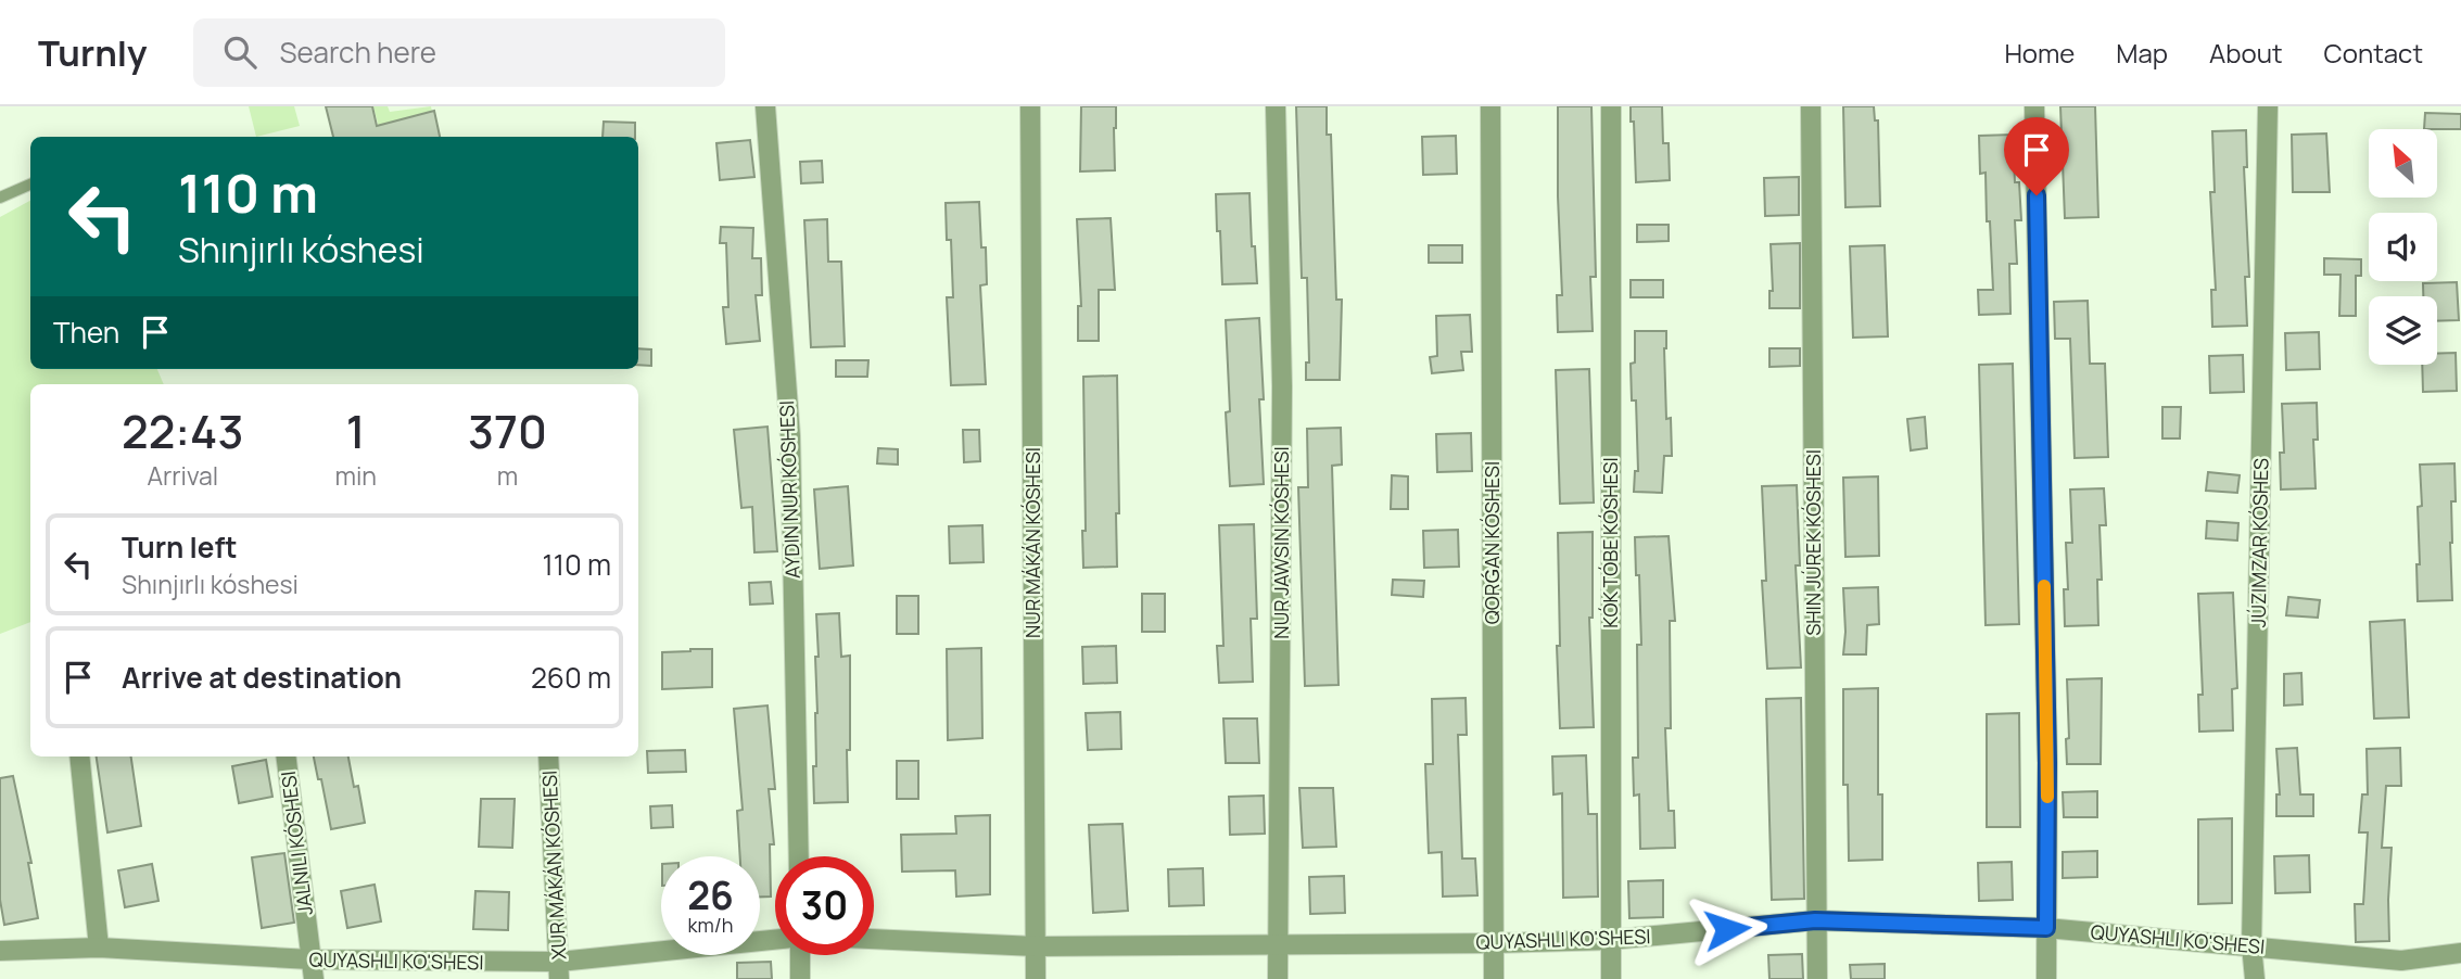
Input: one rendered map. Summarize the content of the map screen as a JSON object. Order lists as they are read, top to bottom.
{
  "streets": {
    "street": [
      "NUR MÁKÁN KÓSHESI",
      "QORǴAN KÓSHESI",
      "KÓK TÓBE KÓSHESI",
      "JÚZIMZAR KÓSHES",
      "XUR MÁKÁN KÓSHESI",
      "QUYASHLI KO'SHESI"
    ]
  },
  "crossings": [
    ["NUR MÁKÁN KÓSHESI", "QUYASHLI KO'SHESI"],
    ["QORǴAN KÓSHESI", "QUYASHLI KO'SHESI"],
    ["KÓK TÓBE KÓSHESI", "QUYASHLI KO'SHESI"],
    ["JÚZIMZAR KÓSHES", "QUYASHLI KO'SHESI"],
    ["XUR MÁKÁN KÓSHESI", "QUYASHLI KO'SHESI"]
  ],
  "north": "top left",
  "page": {
    "header": "Turnly",
    "search": "Search here",
    "nav": [
      "Home",
      "Map",
      "About",
      "Contact"
    ],
    "turn": ["110 m", "Shınjırlı kóshesi"],
    "then": "Then",
    "eta": [
      "22:43",
      "Arrival",
      "1",
      "min",
      "370",
      "m"
    ],
    "list": [
      {
        "name": "Turn left",
        "note": "Shınjırlı kóshesi",
        "value": "110 m"
      },
      {
        "name": "Arrive at destination",
        "value": "260 m"
      }
    ],
    "speed": "26 km/h",
    "limit": "30"
  }
}
